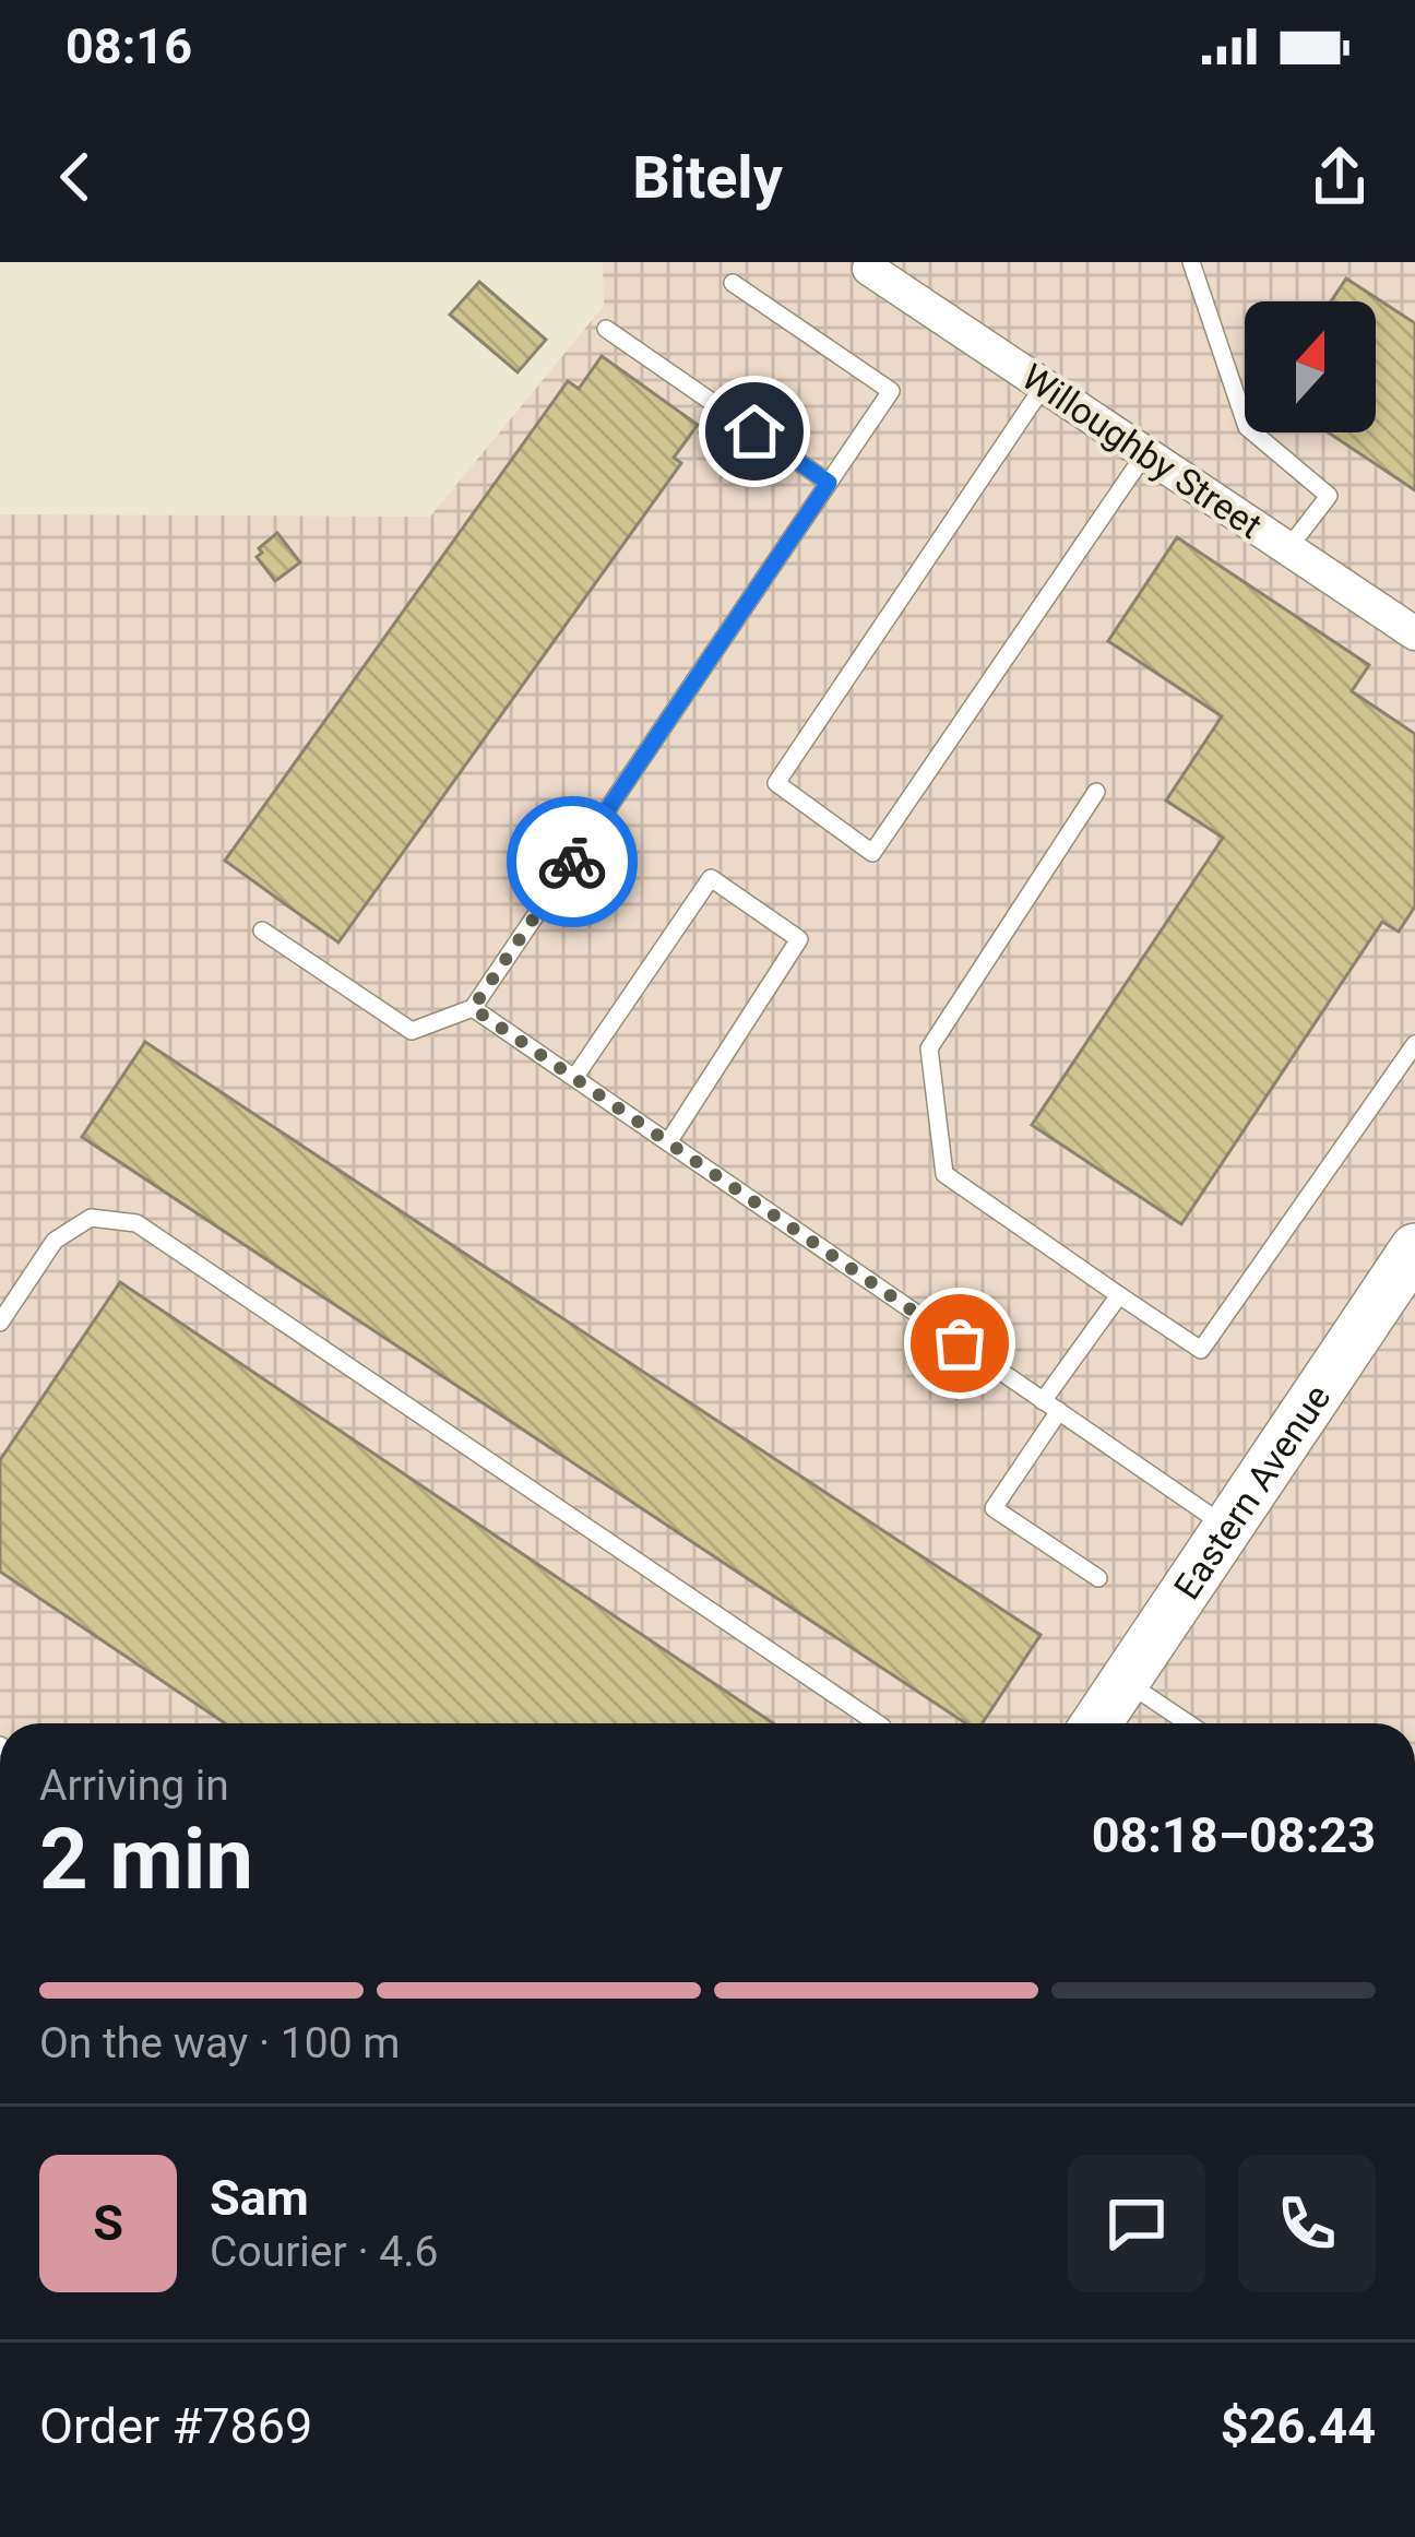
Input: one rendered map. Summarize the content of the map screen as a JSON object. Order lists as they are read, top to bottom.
{
  "streets": {
    "main road": ["Eastern Avenue"],
    "street": ["Willoughby Street"]
  },
  "north": "top",
  "page": {
    "status": "08:16",
    "header": "Bitely",
    "heading": ["2 min", "Arriving in", "08:18–08:23"],
    "panel": [
      "Sam",
      "Courier · 4.6",
      "Order #7869",
      "$26.44"
    ],
    "bar": "On the way · 100 m",
    "round": "S"
  }
}
